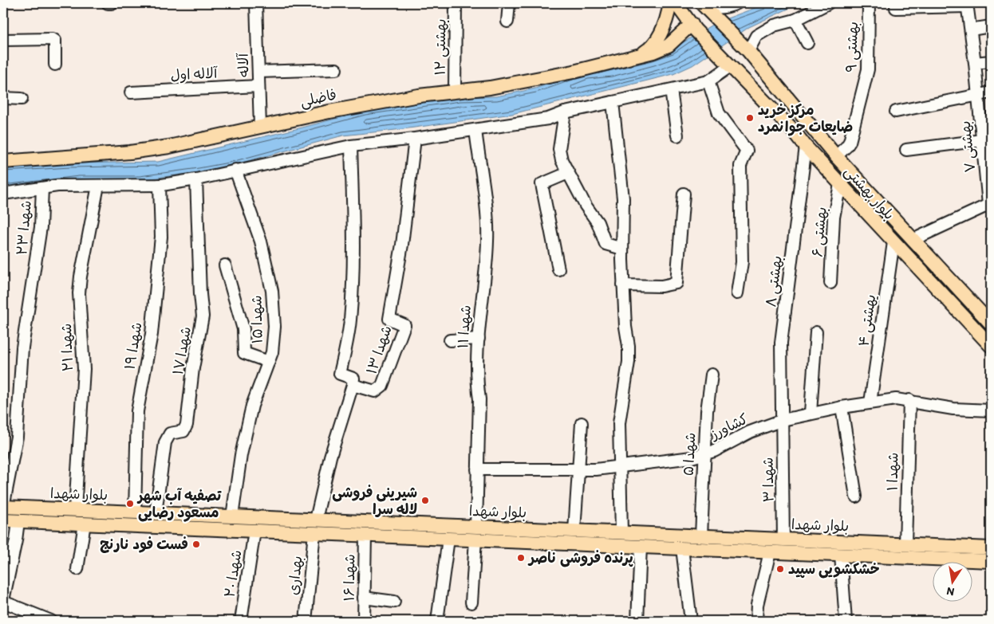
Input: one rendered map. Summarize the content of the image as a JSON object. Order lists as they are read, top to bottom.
{
  "streets": {
    "main road": ["فاضلی", "بلوار بهشتی", "بلوار شهدا"],
    "street": [
      "بهشتی ۱۲",
      "بهشتی ۹",
      "آلاله",
      "آلاله اول",
      "بهشتی ۷",
      "شهدا ۲۳",
      "بهشتی ۶",
      "بهشتی ۸",
      "شهدا ۱۵",
      "یهشتی ۴",
      "شهدا ۱۱",
      "شهدا ۱۹",
      "شهدا ۲۱",
      "شهدا ۱۳",
      "شهدا ۱۷",
      "کشاورز",
      "شهدا ۵",
      "شهدا ۱",
      "شهدا ۳",
      "شهدا ۲۰",
      "بهداری",
      "شهدا ۱۶"
    ]
  },
  "crossings": [
    ["بهشتی ۱۲", "فاضلی"],
    ["بهشتی ۹", "بلوار بهشتی"],
    ["آلاله", "آلاله اول"],
    ["آلاله", "فاضلی"],
    ["فاضلی", "بلوار بهشتی"],
    ["بهشتی ۷", "بلوار بهشتی"],
    ["بلوار بهشتی", "بهشتی ۶"],
    ["بلوار بهشتی", "بهشتی ۸"],
    ["بلوار بهشتی", "یهشتی ۴"],
    ["شهدا ۲۳", "بلوار شهدا"],
    ["بهشتی ۸", "کشاورز"],
    ["بهشتی ۸", "شهدا ۳"],
    ["شهدا ۱۵", "بلوار شهدا"],
    ["یهشتی ۴", "کشاورز"],
    ["شهدا ۱۱", "کشاورز"],
    ["شهدا ۱۱", "بلوار شهدا"],
    ["شهدا ۱۹", "بلوار شهدا"],
    ["شهدا ۲۱", "بلوار شهدا"],
    ["شهدا ۱۳", "بلوار شهدا"],
    ["شهدا ۱۷", "بلوار شهدا"],
    ["کشاورز", "شهدا ۵"],
    ["کشاورز", "شهدا ۱"],
    ["کشاورز", "شهدا ۳"],
    ["شهدا ۵", "بلوار شهدا"],
    ["شهدا ۱", "بلوار شهدا"],
    ["شهدا ۳", "بلوار شهدا"],
    ["بلوار شهدا", "شهدا ۲۰"],
    ["بلوار شهدا", "بهداری"],
    ["بلوار شهدا", "شهدا ۱۶"]
  ],
  "places": [
    "مرکز خرید ضایعات جوانمرد",
    "شیرینی فروشی لاله سرا",
    "تصفیه آب شهر مسعود رضایی",
    "فست فود نارنج",
    "پرنده فروشی ناصر",
    "خشکشویی سپید"
  ],
  "north": "bottom"
}
